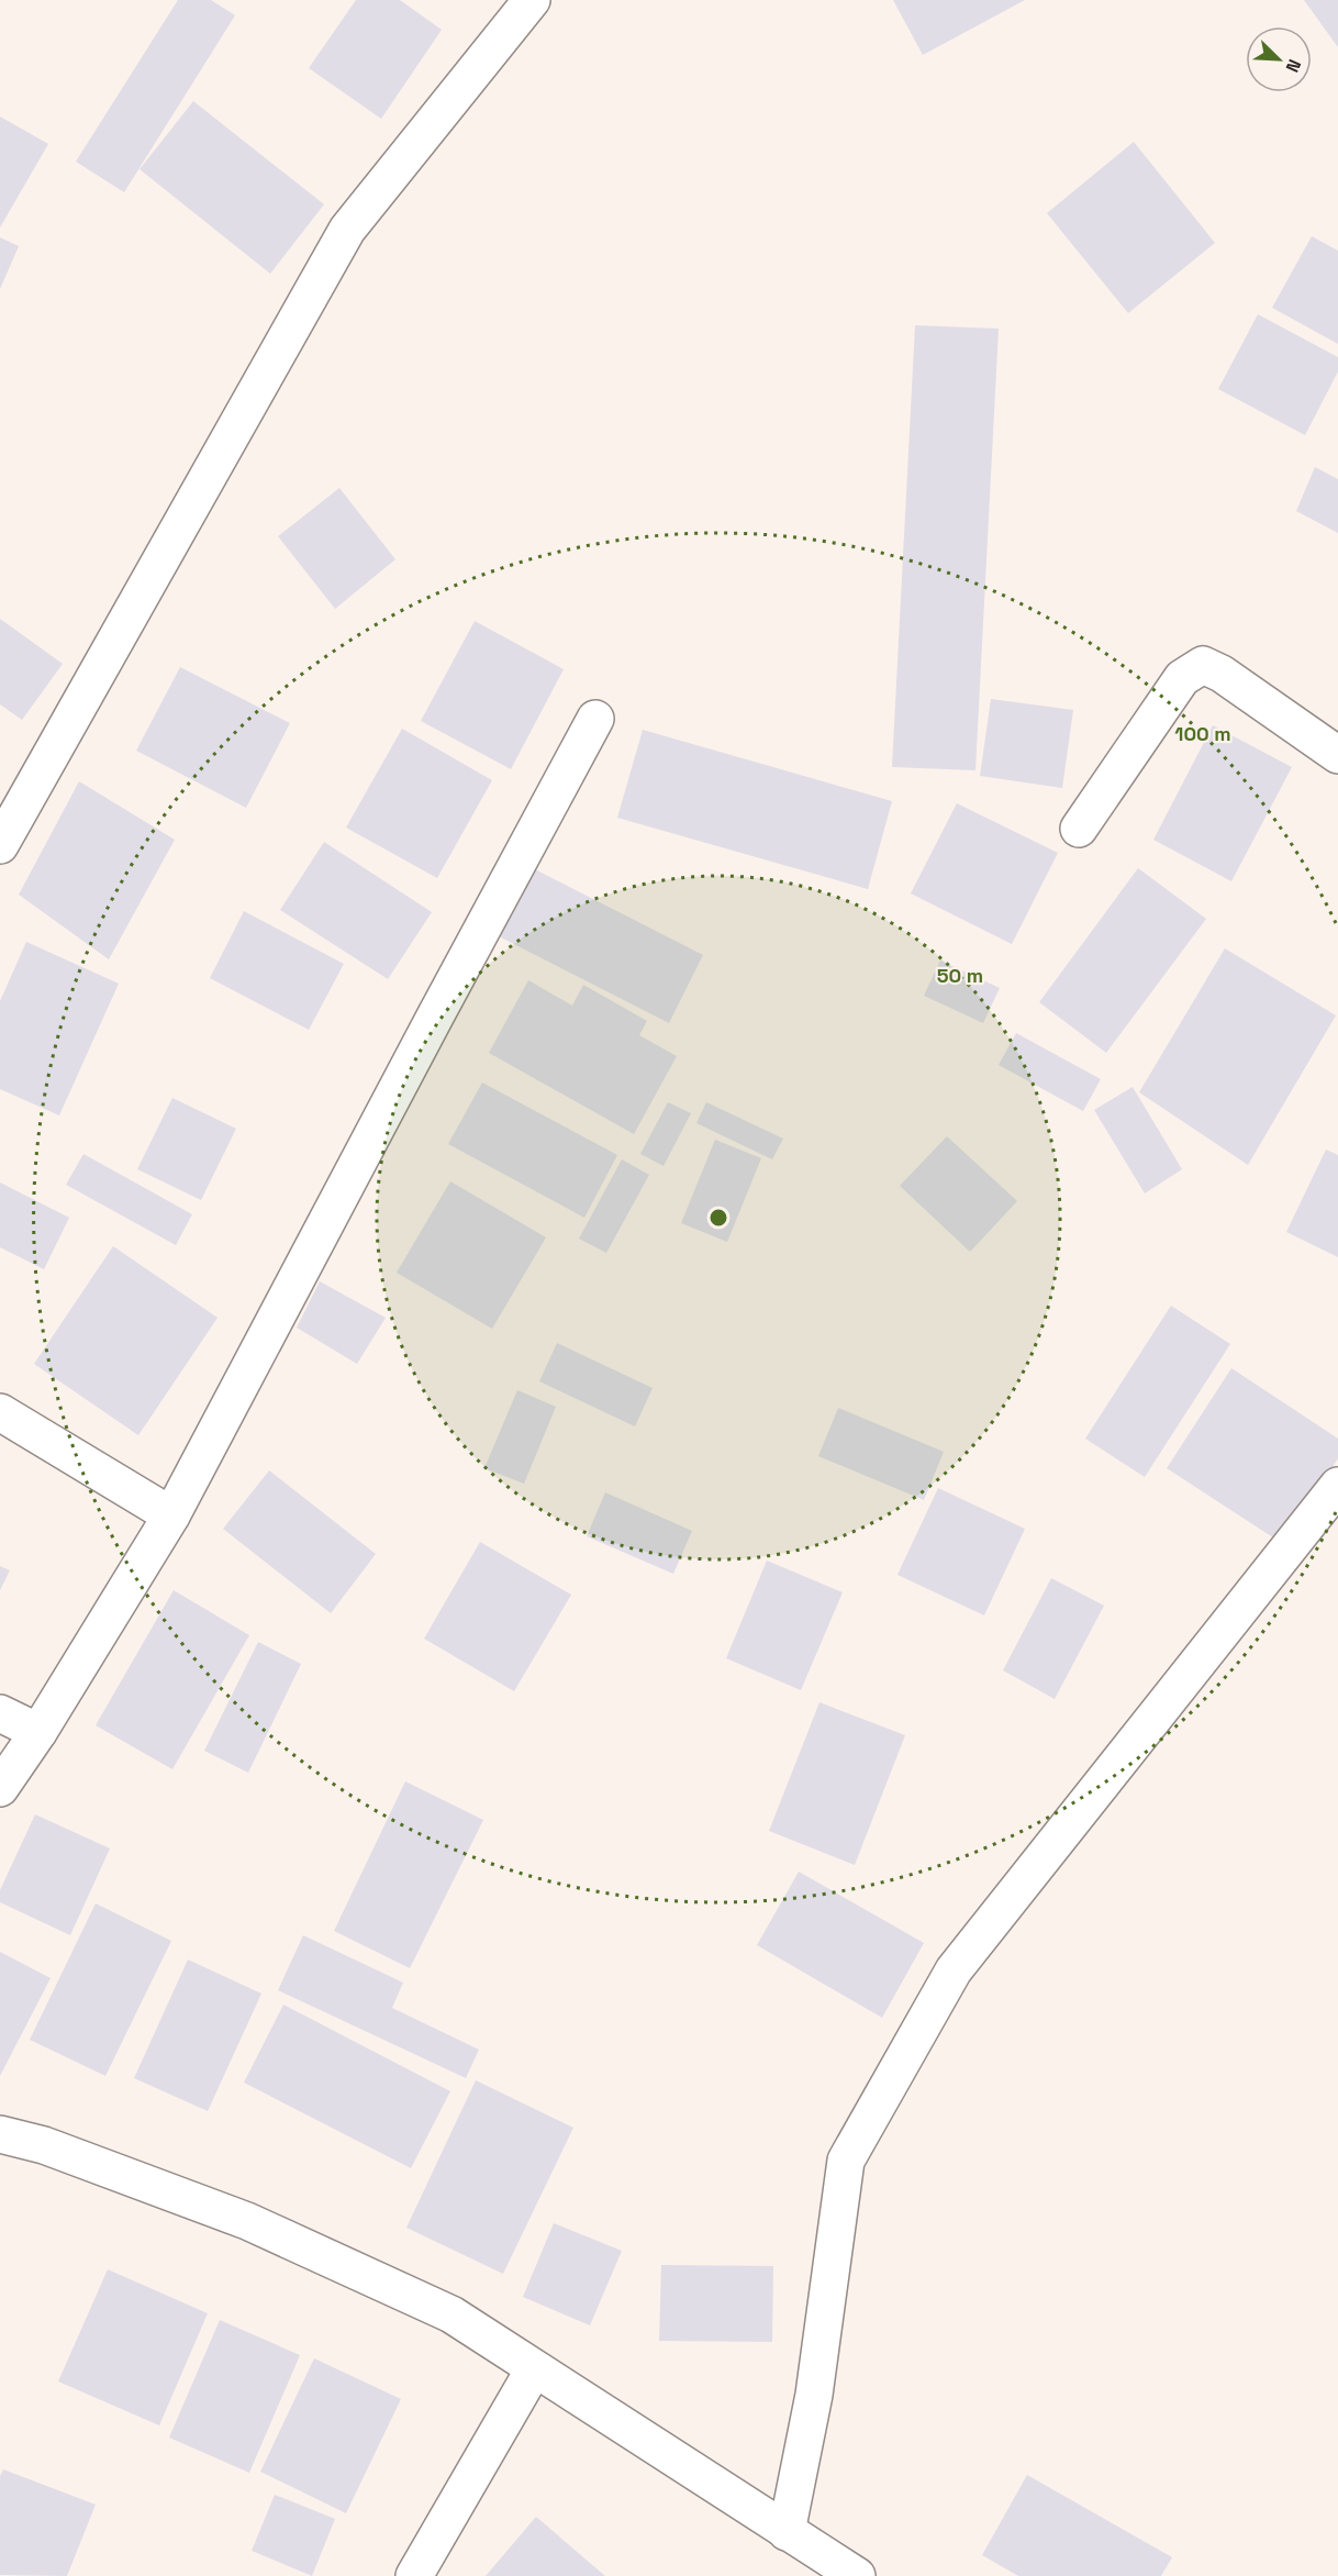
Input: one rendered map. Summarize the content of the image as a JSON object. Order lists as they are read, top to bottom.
{
  "north": "bottom right",
  "rings": ["100 m", "50 m"]
}
